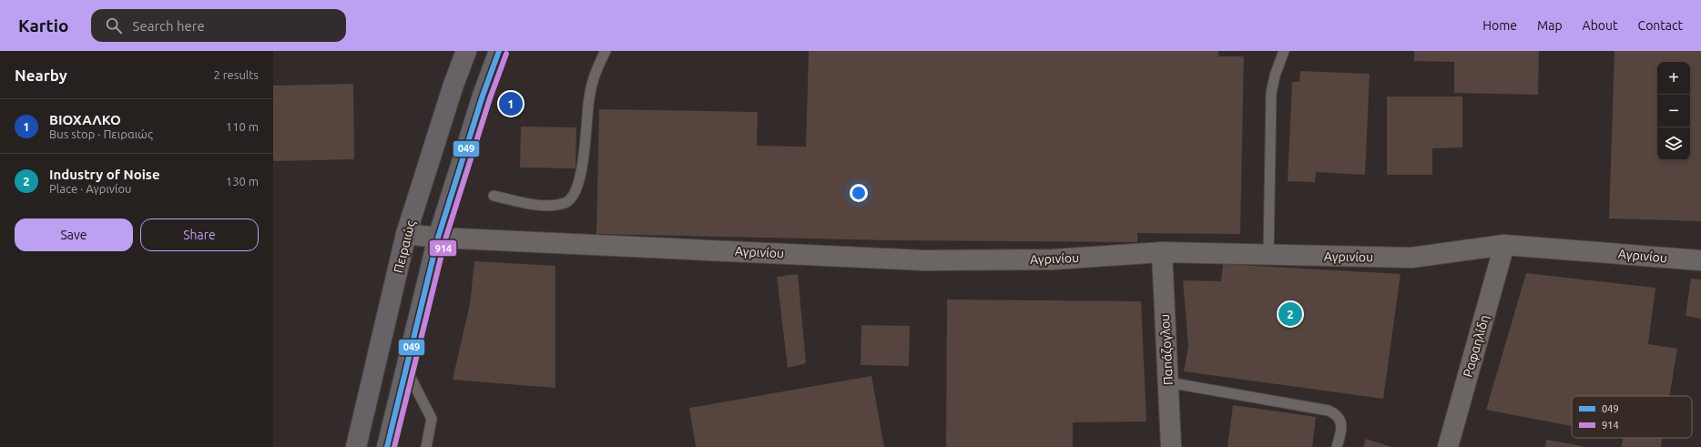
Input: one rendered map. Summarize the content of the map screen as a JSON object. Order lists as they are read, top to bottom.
{
  "streets": {
    "main road": ["Πειραιώς"],
    "street": ["Αγρινίου", "Ραφαηλίδη", "Παπάζογλου"]
  },
  "crossings": [
    ["Πειραιώς", "Αγρινίου"],
    ["Αγρινίου", "Ραφαηλίδη"],
    ["Αγρινίου", "Παπάζογλου"]
  ],
  "lines": ["transit line 049", "transit line 914"],
  "legend": ["049", "914"],
  "page": {
    "header": "Kartio",
    "search": "Search here",
    "nav": [
      "Home",
      "Map",
      "About",
      "Contact"
    ],
    "heading": ["Nearby", "2 results"],
    "map_buttons": ["+", "−"],
    "pins": ["1", "2"],
    "list": [
      {
        "mark": "1",
        "name": "ΒΙΟΧΑΛΚΟ",
        "note": "Bus stop · Πειραιώς",
        "value": "110 m"
      },
      {
        "mark": "2",
        "name": "Industry of Noise",
        "note": "Place · Αγρινίου",
        "value": "130 m"
      }
    ],
    "buttons": ["Save", "Share"]
  }
}
